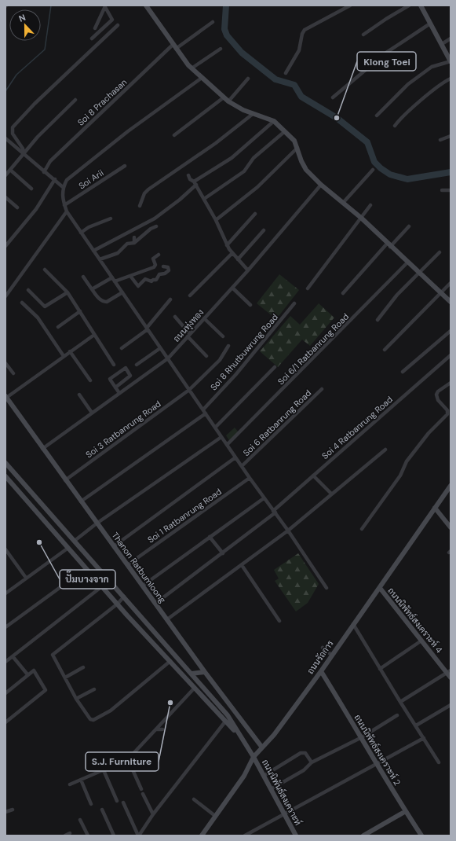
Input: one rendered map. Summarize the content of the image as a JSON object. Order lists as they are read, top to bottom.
{
  "streets": {
    "street": [
      "Soi 8 Prachasan",
      "Soi Arii",
      "ถนนทุ่งทอง",
      "Soi 6/1 Ratbanrung Road",
      "Soi 8 Rhutbuwrung Road",
      "Soi 6 Ratbanrung Road",
      "Soi 4 Ratbanrung Road",
      "Soi 3 Ratbanrung Road",
      "Soi 1 Ratbanrung Road",
      "Thanon Ratbumloong",
      "ถนนนิพัทธ์สงเคราะห์ 4",
      "ถนนรัถการ",
      "ถนนนิพัทธ์สงเคราะห์ 2",
      "ถนนนิพันธ์สงเคราะห์"
    ]
  },
  "crossings": [
    ["ถนนทุ่งทอง", "Thanon Ratbumloong"],
    ["Soi 4 Ratbanrung Road", "Thanon Ratbumloong"],
    ["Soi 3 Ratbanrung Road", "Thanon Ratbumloong"],
    ["Soi 1 Ratbanrung Road", "Thanon Ratbumloong"],
    ["Thanon Ratbumloong", "ถนนรัถการ"],
    ["ถนนนิพัทธ์สงเคราะห์ 4", "ถนนรัถการ"],
    ["ถนนรัถการ", "ถนนนิพัทธ์สงเคราะห์ 2"],
    ["ถนนรัถการ", "ถนนนิพันธ์สงเคราะห์"]
  ],
  "places": ["Klong Toei", "ปั๊มบางจาก", "S.J. Furniture"],
  "north": "top"
}
